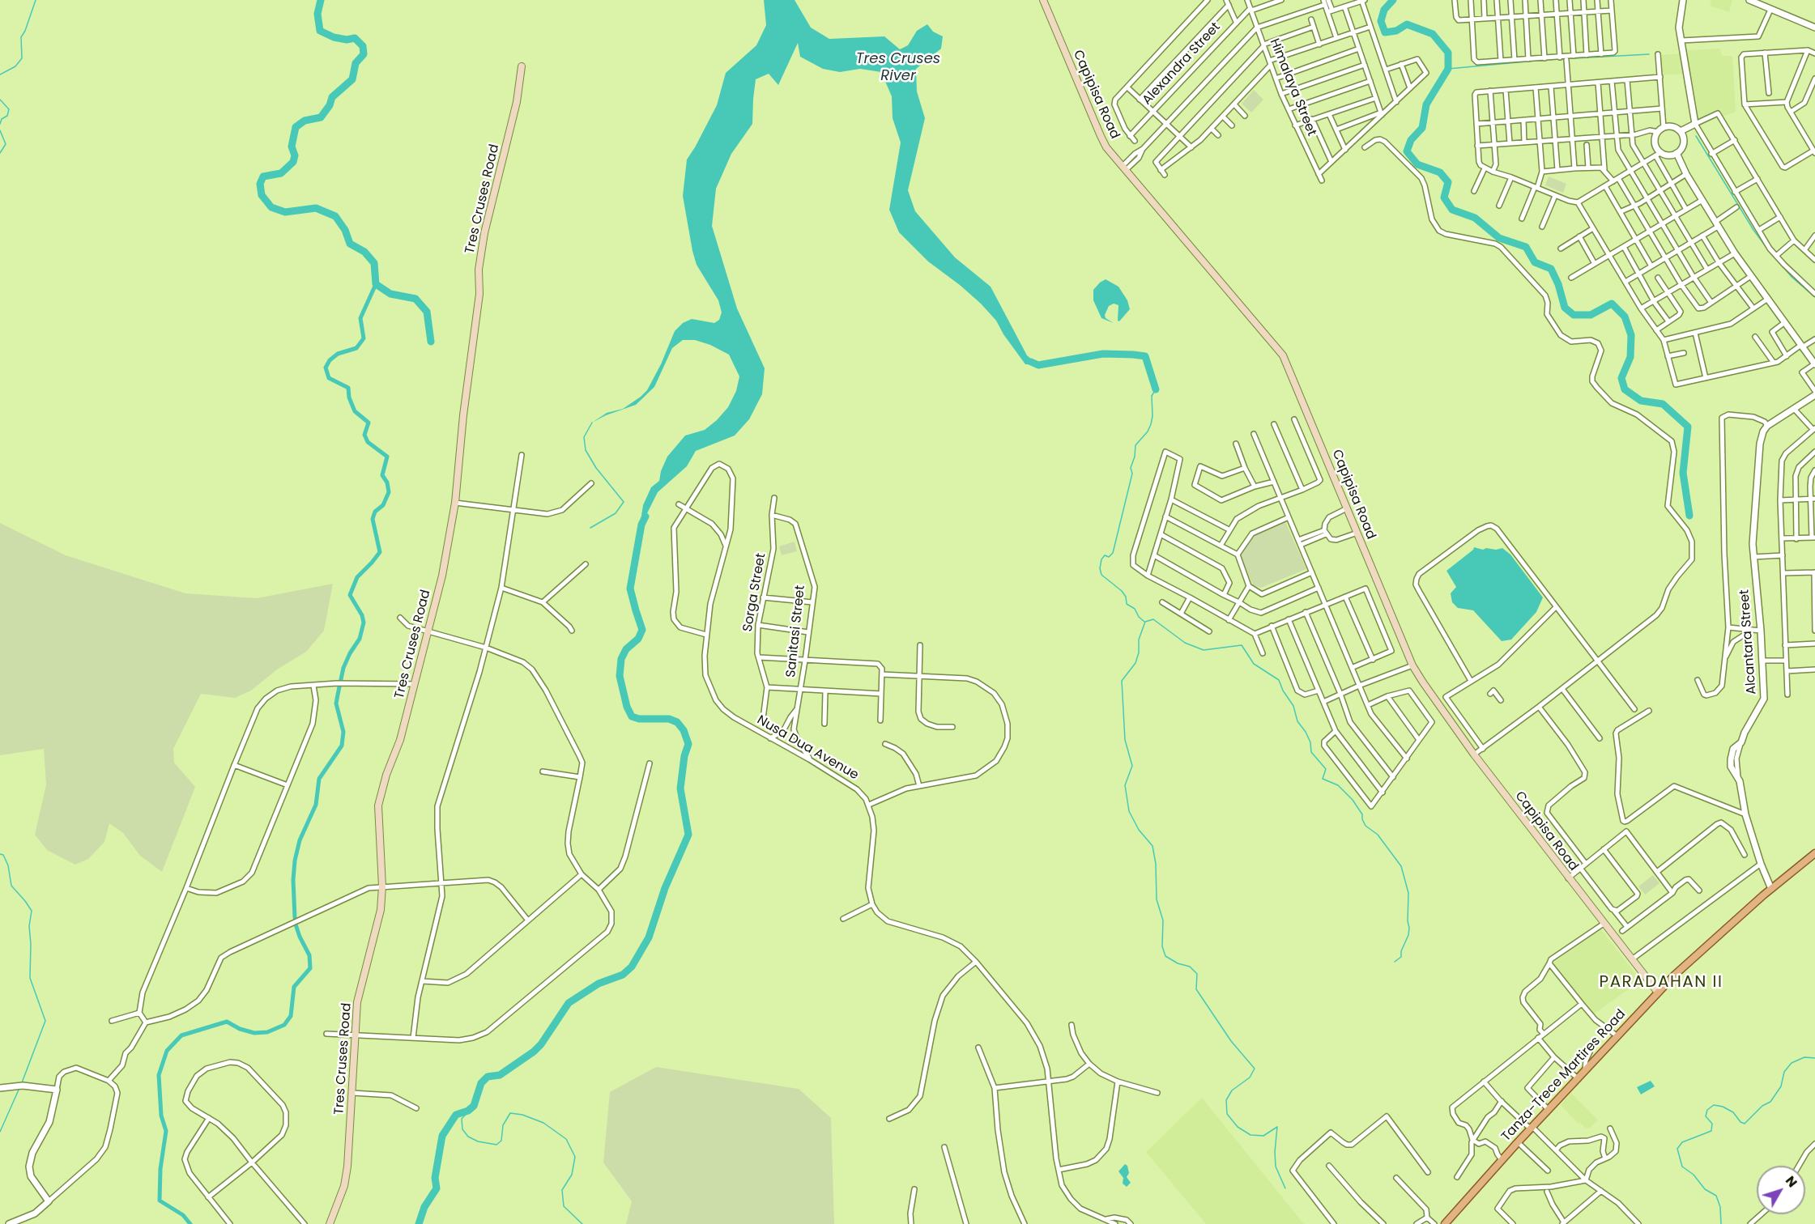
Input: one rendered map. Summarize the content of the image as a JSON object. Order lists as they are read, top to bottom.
{
  "streets": {
    "main road": ["Capipisa Road", "Tres Cruses Road", "Tanza-Trece Martires Road"],
    "street": [
      "Alexandra Street",
      "Himalaya Street",
      "Sorga Street",
      "Sanitasi Street",
      "Alcantara Street",
      "Nusa Dua Avenue"
    ]
  },
  "crossings": [
    ["Alexandra Street", "Himalaya Street"],
    ["Capipisa Road", "Tanza-Trece Martires Road"],
    ["Sorga Street", "Sanitasi Street"],
    ["Sanitasi Street", "Nusa Dua Avenue"],
    ["Alcantara Street", "Tanza-Trece Martires Road"]
  ],
  "districts": ["PARADAHAN II"],
  "water": ["Tres Cruses River"],
  "north": "top right"
}
